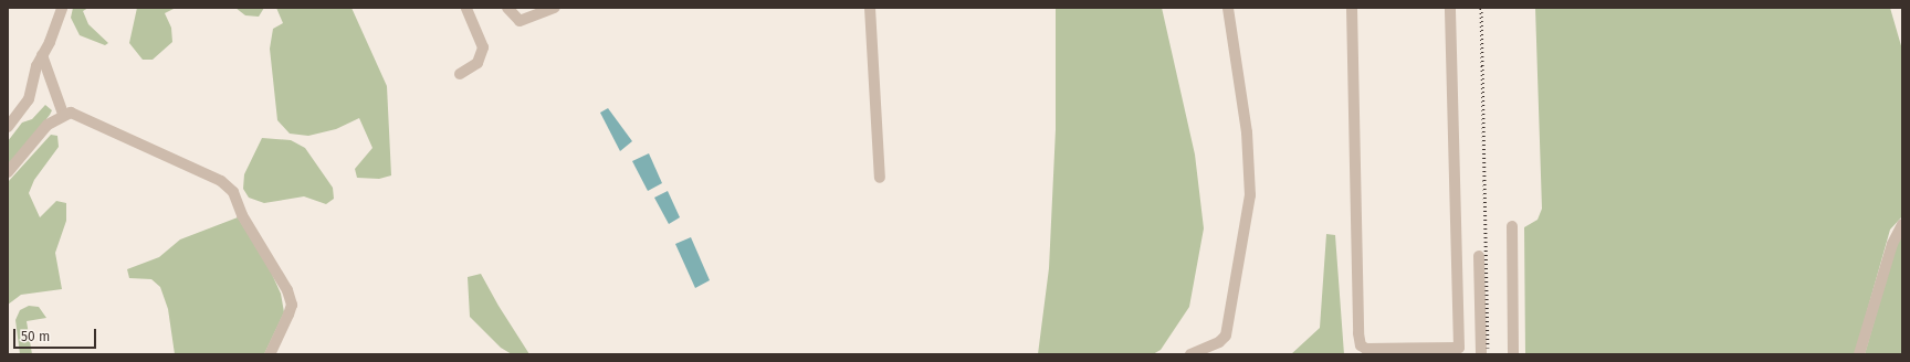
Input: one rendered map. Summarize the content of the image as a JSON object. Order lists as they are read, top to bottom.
{
  "scale_bar": "50 m"
}
